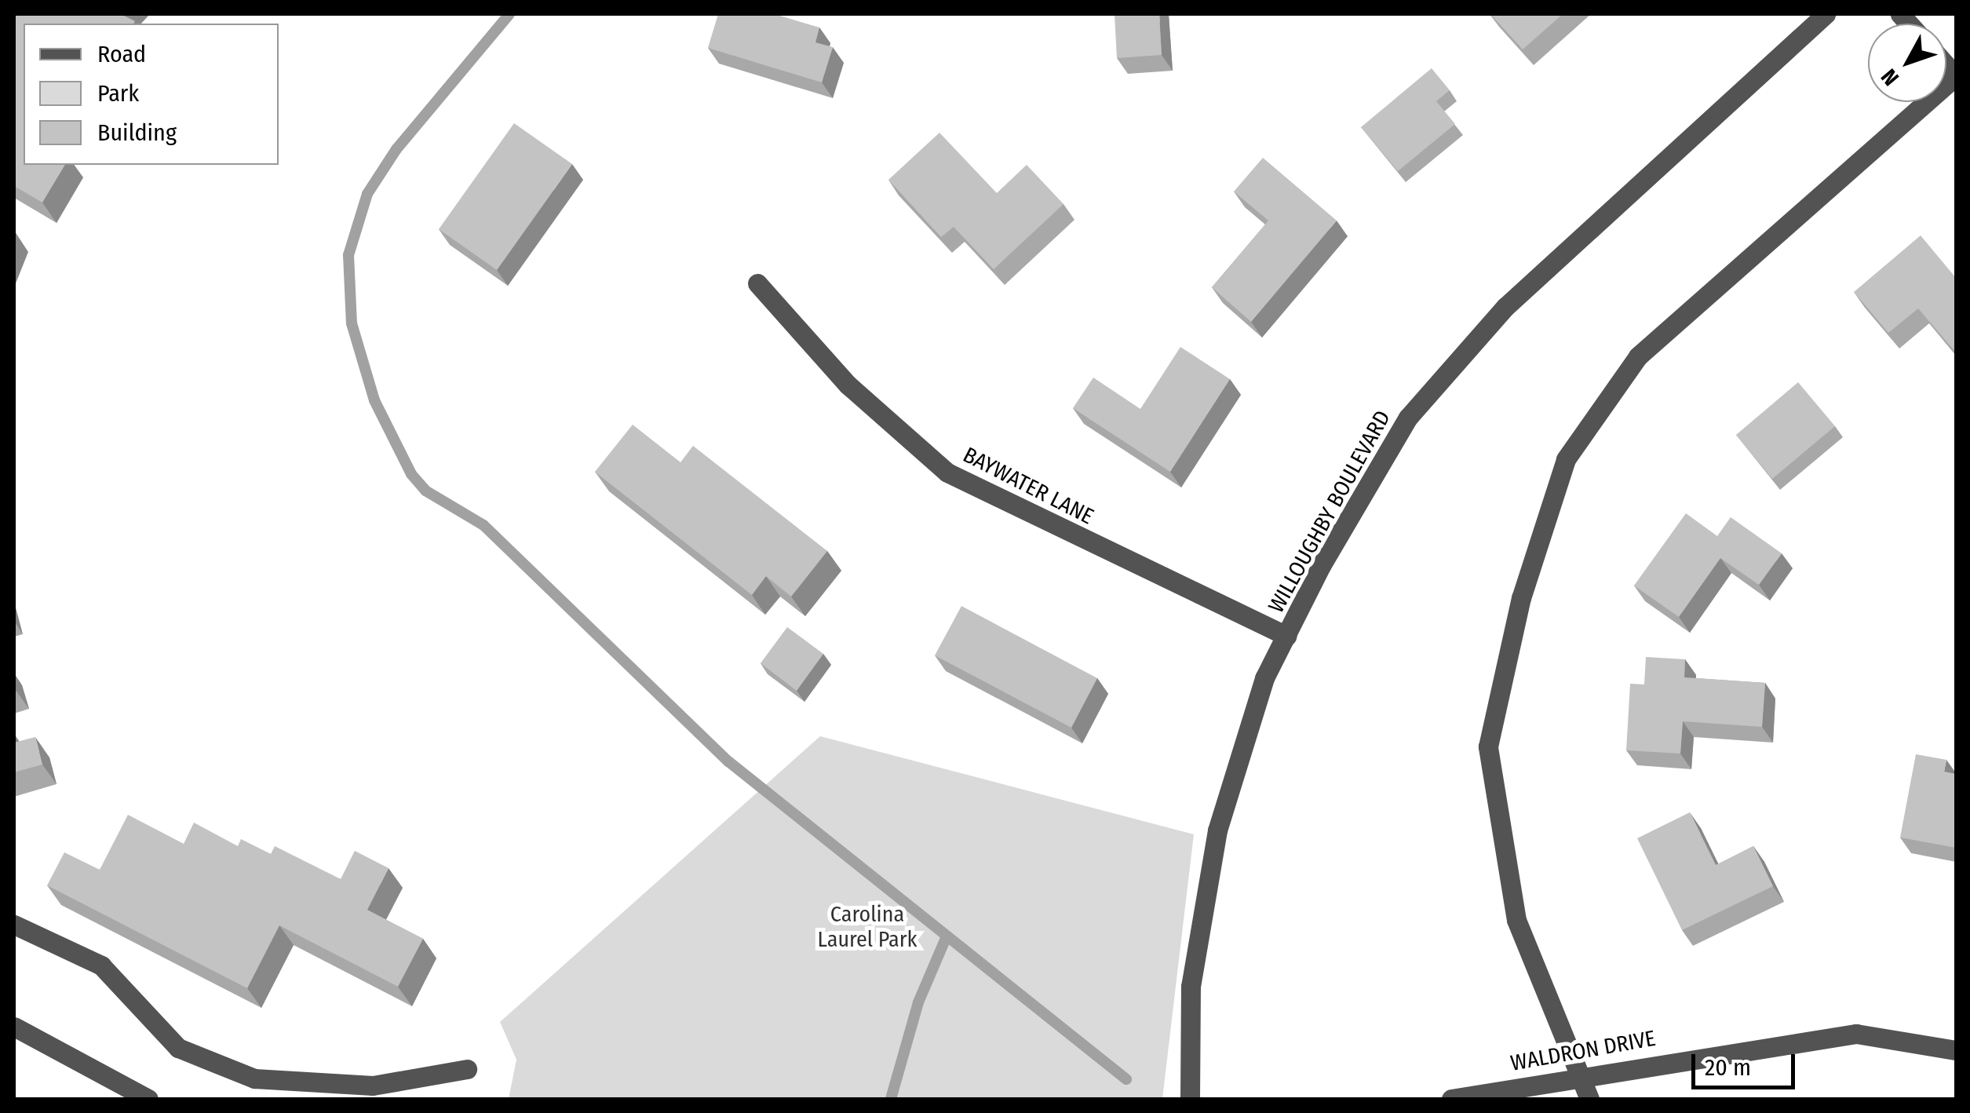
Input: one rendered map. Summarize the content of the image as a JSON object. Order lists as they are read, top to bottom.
{
  "streets": {
    "street": ["BAYWATER LANE", "WILLOUGHBY BOULEVARD", "WALDRON DRIVE"]
  },
  "crossings": [
    ["BAYWATER LANE", "WILLOUGHBY BOULEVARD"]
  ],
  "parks": ["Carolina Laurel Park"],
  "legend": ["Road", "Park", "Building"],
  "scale_bar": "20 m",
  "north": "bottom left"
}
